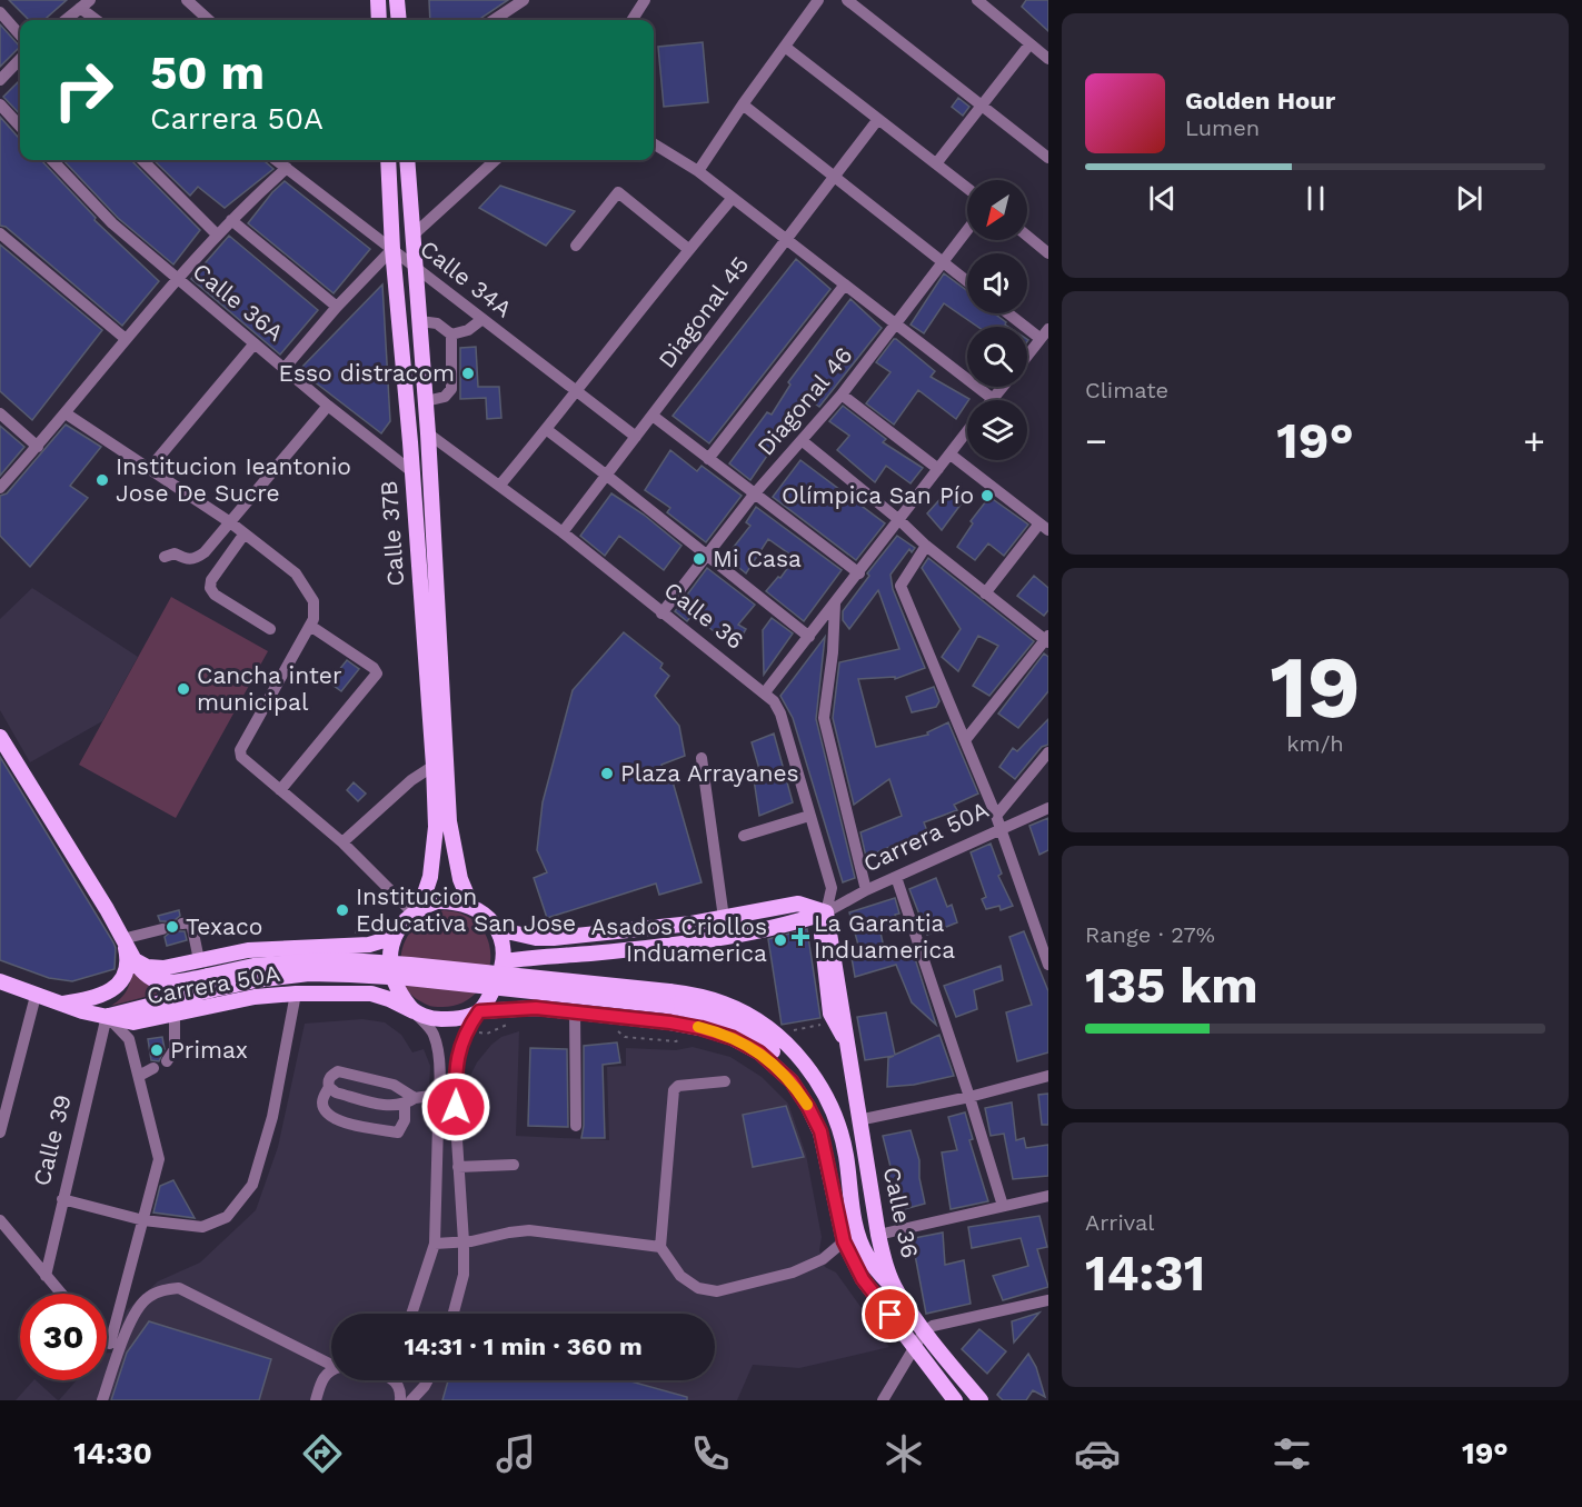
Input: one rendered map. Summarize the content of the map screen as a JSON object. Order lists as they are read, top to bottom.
{
  "streets": {
    "main road": ["Calle 37B", "Calle 36", "Carrera 50A"],
    "street": [
      "Calle 34A",
      "Calle 36A",
      "Diagonal 45",
      "Diagonal 46",
      "Calle 39"
    ]
  },
  "crossings": [
    ["Calle 34A", "Diagonal 45"],
    ["Calle 34A", "Calle 37B"],
    ["Calle 36A", "Calle 37B"],
    ["Diagonal 45", "Calle 36"],
    ["Diagonal 46", "Calle 36"],
    ["Calle 37B", "Calle 36"],
    ["Calle 37B", "Carrera 50A"],
    ["Calle 36", "Carrera 50A"],
    ["Carrera 50A", "Calle 39"]
  ],
  "places": {
    "other": [
      "Esso distracom",
      "Institucion Ieantonio Jose De Sucre",
      "Olímpica San Pío",
      "Mi Casa",
      "Cancha inter municipal",
      "Plaza Arrayanes",
      "Institucion Educativa San Jose",
      "Texaco",
      "Asados Criollos Induamerica",
      "Primax"
    ],
    "health": ["La Garantia Induamerica"]
  },
  "north": "bottom left",
  "page": {
    "turn": ["50 m", "Carrera 50A"],
    "song": ["Golden Hour", "Lumen"],
    "tile": [
      "Climate",
      ["19", "km/h"],
      ["Range · 27%", "135 km"],
      ["Arrival", "14:31"]
    ],
    "heat": ["−", "19°", "+"],
    "limit": "30",
    "trip": "14:31 · 1 min · 360 m",
    "tabs": ["14:30", "19°"]
  }
}
